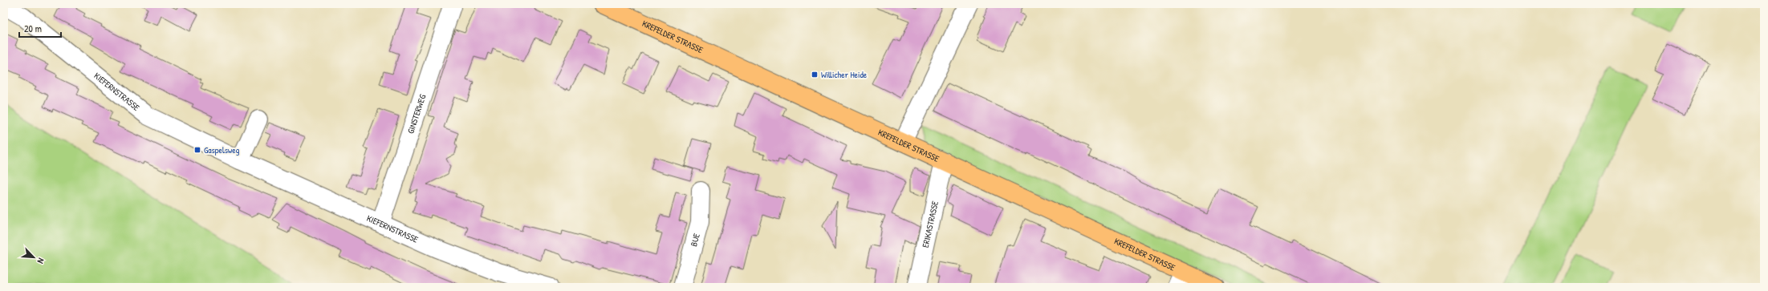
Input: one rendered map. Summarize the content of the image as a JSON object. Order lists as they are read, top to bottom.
{
  "streets": {
    "main road": ["KREFELDER STRASSE"],
    "street": [
      "KIEFERNSTRASSE",
      "GINSTERWEG",
      "ERIKASTRASSE",
      "BUE"
    ]
  },
  "crossings": [
    ["KREFELDER STRASSE", "ERIKASTRASSE"],
    ["KIEFERNSTRASSE", "GINSTERWEG"]
  ],
  "places": {
    "transit": ["Willicher Heide", "Gaspelsweg"]
  },
  "scale_bar": "20 m",
  "north": "bottom right"
}
